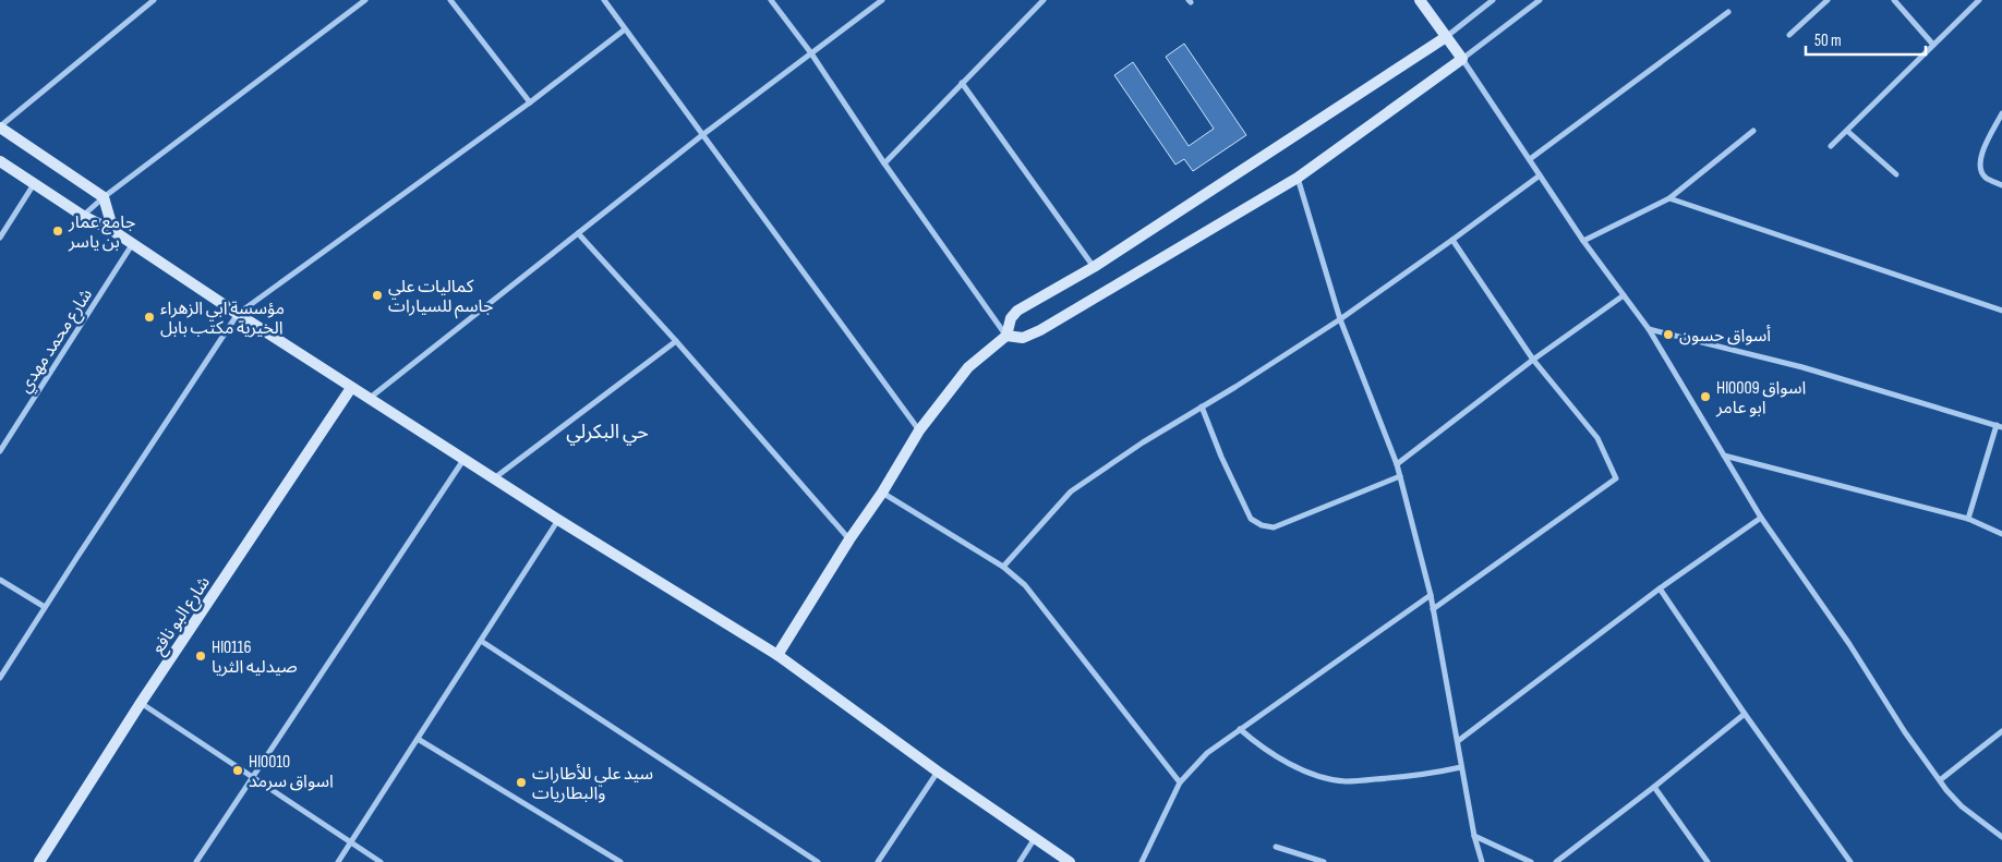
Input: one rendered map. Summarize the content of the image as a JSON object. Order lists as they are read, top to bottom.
{
  "streets": {
    "street": ["شارع محمد مهدي", "شارع البو نافع"]
  },
  "districts": ["حي البكرلي"],
  "places": [
    "جامع عمار بن ياسر",
    "كماليات علي جاسم للسيارات",
    "مؤسسة ابي الزهراء الخيرية مكتب بابل",
    "أسواق حسون",
    "Hl0009 اسواق ابو عامر",
    "Hl0116 صيدليه الثريا",
    "Hl0010 اسواق سرمد",
    "سيد علي للأطارات والبطاريات"
  ],
  "scale_bar": "50 m"
}
